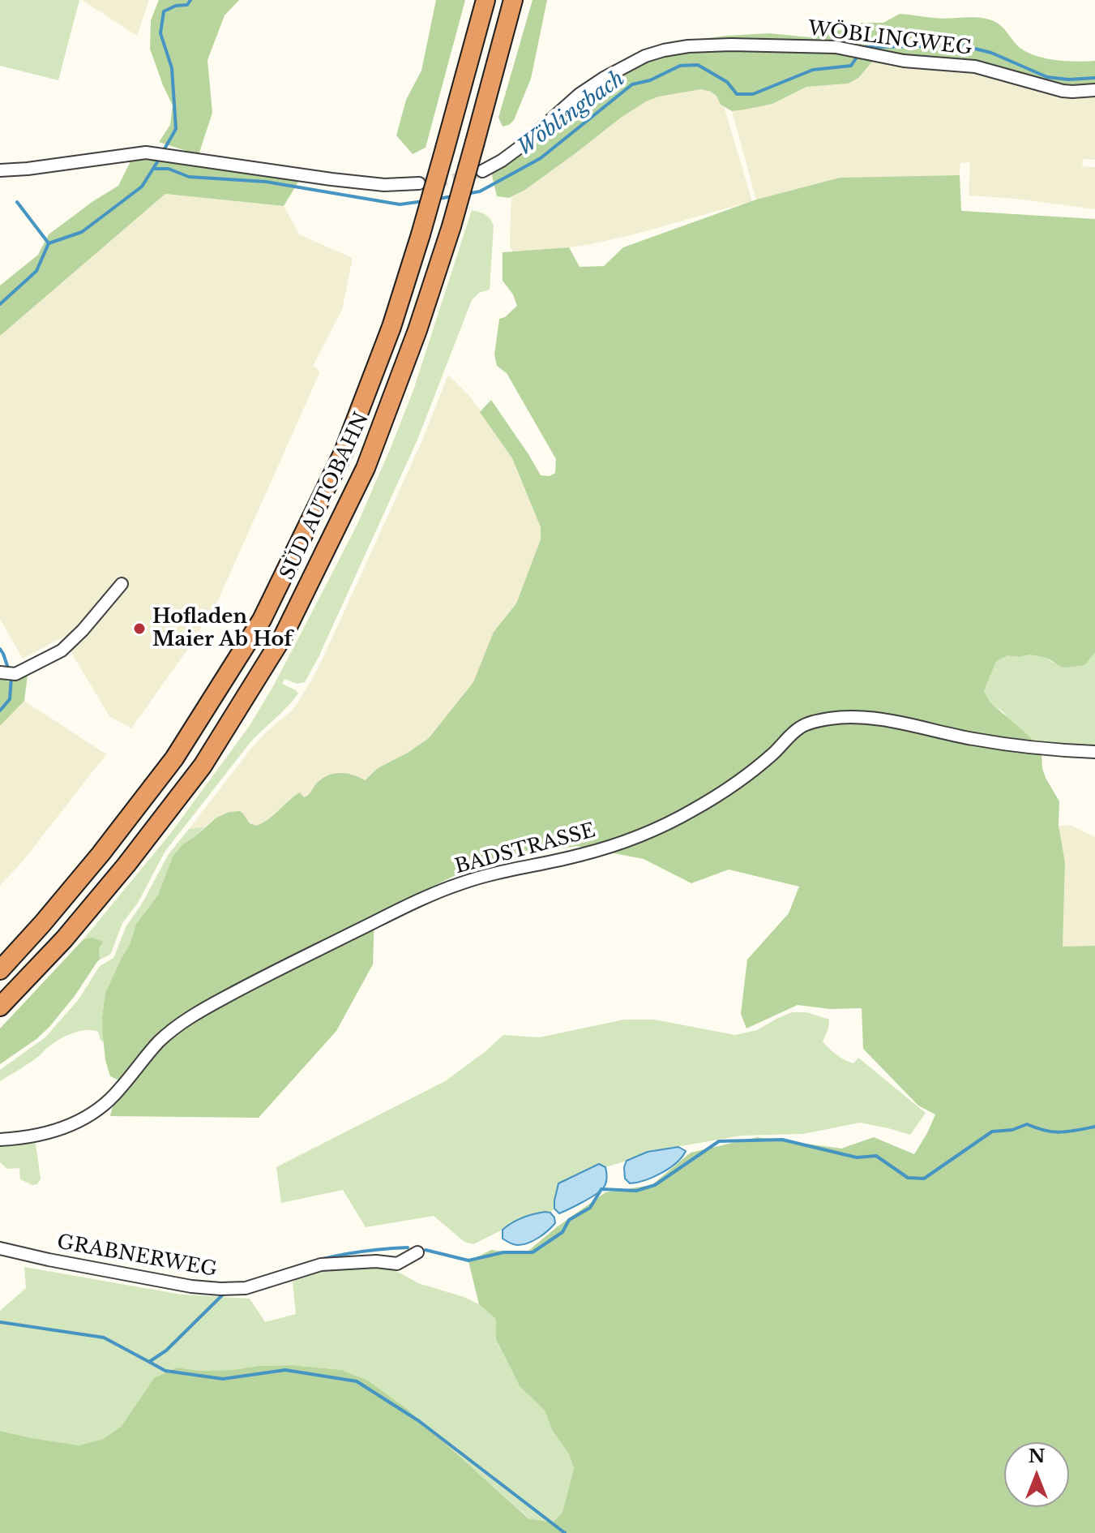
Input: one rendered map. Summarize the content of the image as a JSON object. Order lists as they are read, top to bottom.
{
  "streets": {
    "highway": ["SÜD AUTOBAHN"],
    "street": ["WÖBLINGWEG", "BADSTRASSE", "GRABNERWEG"]
  },
  "water": ["Wöblingbach"],
  "places": ["Hofladen Maier Ab Hof"],
  "north": "top"
}
